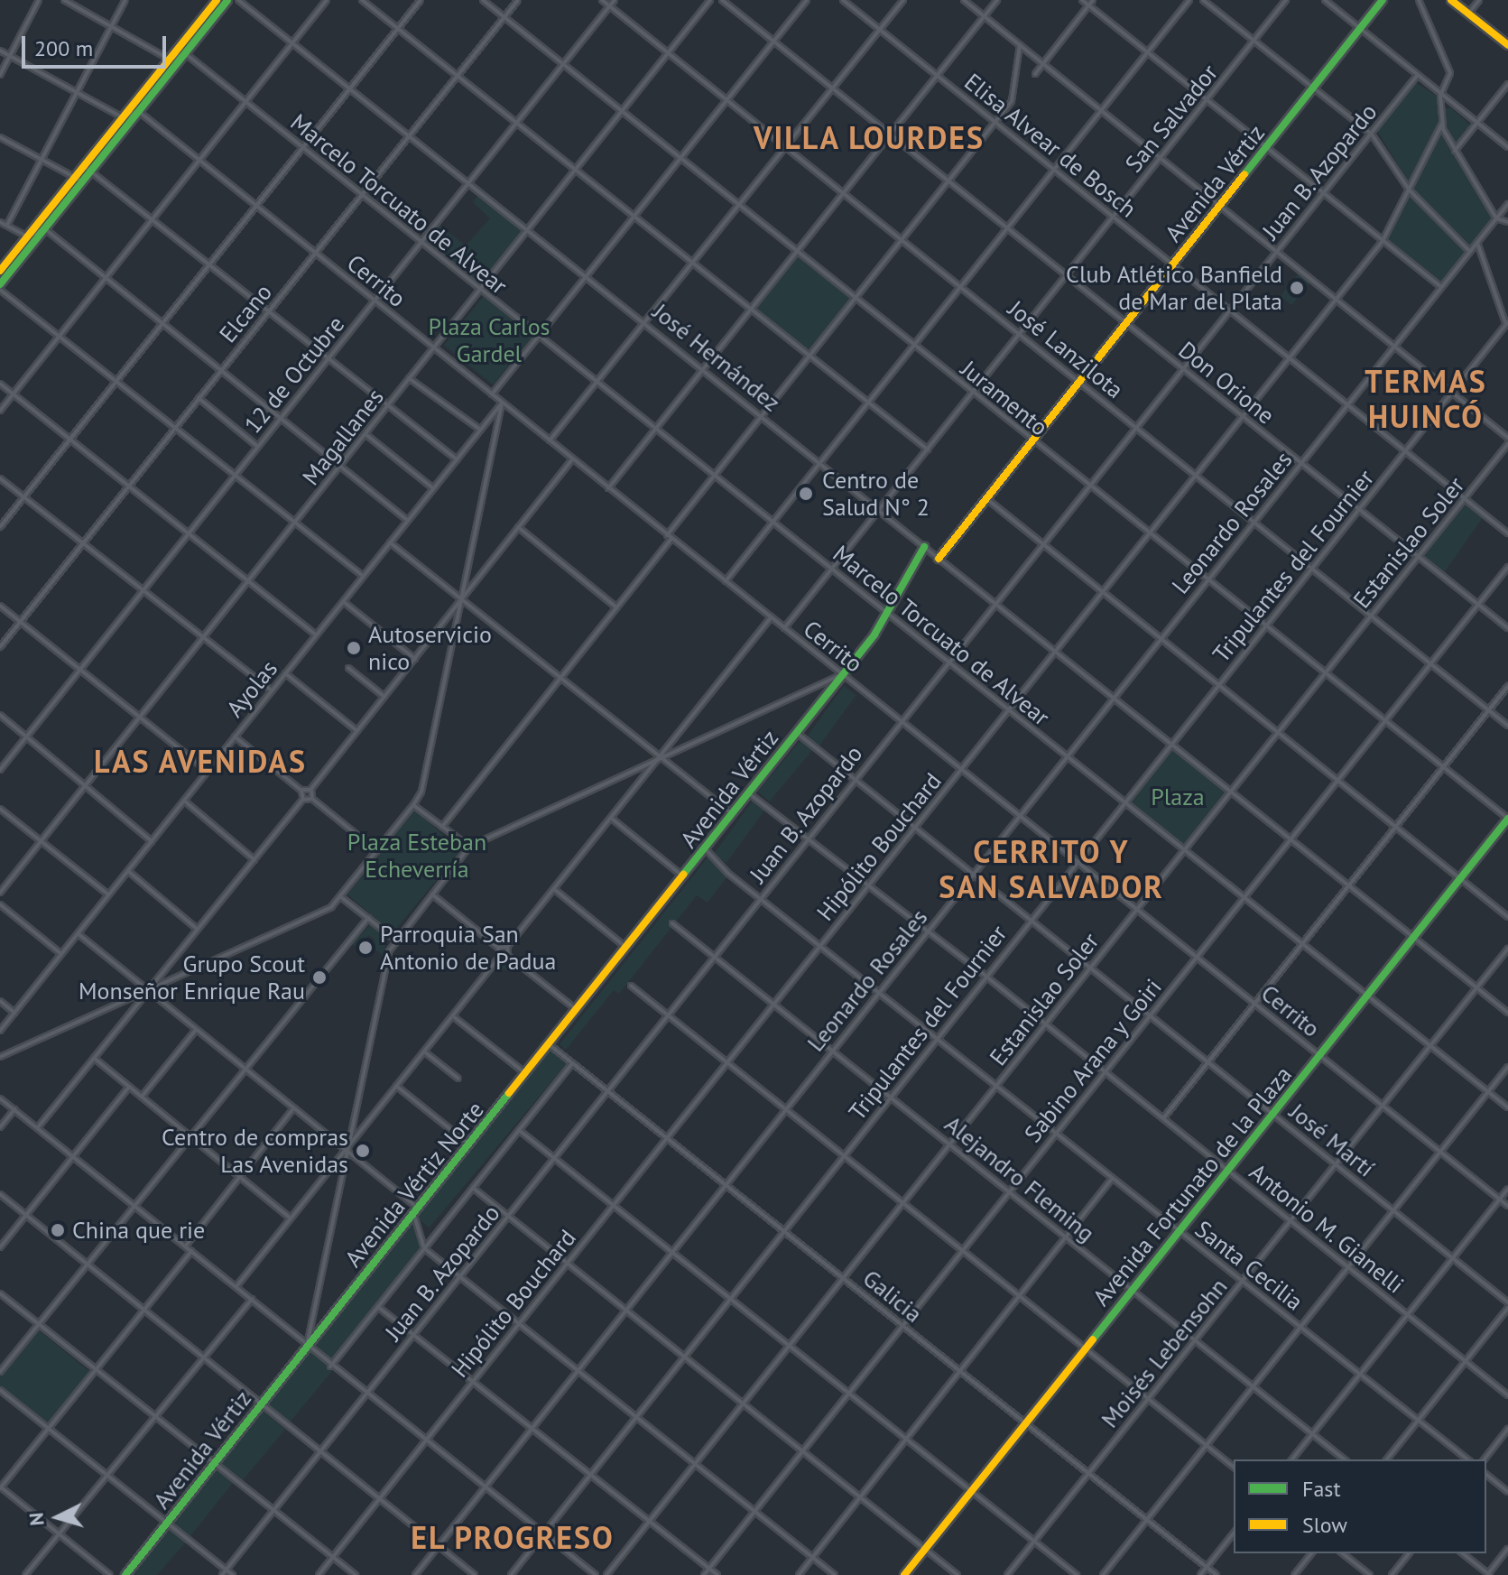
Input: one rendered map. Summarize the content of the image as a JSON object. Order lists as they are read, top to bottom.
{
  "streets": {
    "street": [
      "San Salvador",
      "Elisa Alvear de Bosch",
      "Juan B. Azopardo",
      "Avenida Vértiz",
      "Marcelo Torcuato de Alvear",
      "Cerrito",
      "Elcano",
      "José Lanzilota",
      "José Hernández",
      "12 de Octubre",
      "Don Orione",
      "Juramento",
      "Magallanes",
      "Leonardo Rosales",
      "Estanislao Soler",
      "Tripulantes del Fournier",
      "Ayolas",
      "Hipólito Bouchard",
      "Sabino Arana y Goiri",
      "José Martí",
      "Alejandro Fleming",
      "Avenida Vértiz Norte",
      "Avenida Fortunato de la Plaza",
      "Antonio M. Gianelli",
      "Santa Cecilia",
      "Galicia",
      "Moisés Lebensohn"
    ]
  },
  "crossings": [
    ["San Salvador", "Elisa Alvear de Bosch"],
    ["San Salvador", "Marcelo Torcuato de Alvear"],
    ["San Salvador", "Cerrito"],
    ["San Salvador", "José Lanzilota"],
    ["San Salvador", "José Hernández"],
    ["San Salvador", "Don Orione"],
    ["San Salvador", "Juramento"],
    ["Elisa Alvear de Bosch", "Juan B. Azopardo"],
    ["Elisa Alvear de Bosch", "Avenida Vértiz"],
    ["Elisa Alvear de Bosch", "Leonardo Rosales"],
    ["Elisa Alvear de Bosch", "Estanislao Soler"],
    ["Elisa Alvear de Bosch", "Tripulantes del Fournier"],
    ["Elisa Alvear de Bosch", "Hipólito Bouchard"],
    ["Juan B. Azopardo", "Marcelo Torcuato de Alvear"],
    ["Juan B. Azopardo", "Cerrito"],
    ["Juan B. Azopardo", "José Lanzilota"],
    ["Juan B. Azopardo", "José Hernández"],
    ["Juan B. Azopardo", "Don Orione"],
    ["Juan B. Azopardo", "Juramento"],
    ["Juan B. Azopardo", "José Martí"],
    ["Juan B. Azopardo", "Alejandro Fleming"],
    ["Juan B. Azopardo", "Antonio M. Gianelli"],
    ["Juan B. Azopardo", "Santa Cecilia"],
    ["Juan B. Azopardo", "Galicia"],
    ["Avenida Vértiz", "Marcelo Torcuato de Alvear"],
    ["Avenida Vértiz", "Cerrito"],
    ["Avenida Vértiz", "José Lanzilota"],
    ["Avenida Vértiz", "José Hernández"],
    ["Avenida Vértiz", "Don Orione"],
    ["Avenida Vértiz", "Juramento"],
    ["Avenida Vértiz", "José Martí"],
    ["Avenida Vértiz", "Avenida Vértiz Norte"],
    ["Avenida Vértiz", "Antonio M. Gianelli"],
    ["Avenida Vértiz", "Santa Cecilia"],
    ["Avenida Vértiz", "Galicia"],
    ["Marcelo Torcuato de Alvear", "Elcano"],
    ["Marcelo Torcuato de Alvear", "12 de Octubre"],
    ["Marcelo Torcuato de Alvear", "Magallanes"],
    ["Marcelo Torcuato de Alvear", "Leonardo Rosales"],
    ["Marcelo Torcuato de Alvear", "Estanislao Soler"],
    ["Marcelo Torcuato de Alvear", "Tripulantes del Fournier"],
    ["Marcelo Torcuato de Alvear", "Hipólito Bouchard"],
    ["Marcelo Torcuato de Alvear", "Sabino Arana y Goiri"],
    ["Marcelo Torcuato de Alvear", "Avenida Fortunato de la Plaza"],
    ["Marcelo Torcuato de Alvear", "Moisés Lebensohn"],
    ["Cerrito", "Elcano"],
    ["Cerrito", "12 de Octubre"],
    ["Cerrito", "Magallanes"],
    ["Cerrito", "Leonardo Rosales"],
    ["Cerrito", "Estanislao Soler"],
    ["Cerrito", "Tripulantes del Fournier"],
    ["Cerrito", "Ayolas"],
    ["Cerrito", "Hipólito Bouchard"],
    ["Cerrito", "Sabino Arana y Goiri"],
    ["Cerrito", "Avenida Fortunato de la Plaza"],
    ["Cerrito", "Moisés Lebensohn"],
    ["Elcano", "José Hernández"],
    ["Elcano", "Juramento"],
    ["José Lanzilota", "12 de Octubre"],
    ["José Lanzilota", "Magallanes"],
    ["José Lanzilota", "Leonardo Rosales"],
    ["José Lanzilota", "Estanislao Soler"],
    ["José Lanzilota", "Tripulantes del Fournier"],
    ["José Lanzilota", "Hipólito Bouchard"],
    ["José Lanzilota", "Sabino Arana y Goiri"],
    ["José Hernández", "12 de Octubre"],
    ["José Hernández", "Magallanes"],
    ["José Hernández", "Leonardo Rosales"],
    ["José Hernández", "Estanislao Soler"],
    ["José Hernández", "Tripulantes del Fournier"],
    ["José Hernández", "Hipólito Bouchard"],
    ["12 de Octubre", "Juramento"],
    ["Don Orione", "Leonardo Rosales"],
    ["Don Orione", "Estanislao Soler"],
    ["Don Orione", "Tripulantes del Fournier"],
    ["Don Orione", "Hipólito Bouchard"],
    ["Don Orione", "Sabino Arana y Goiri"],
    ["Juramento", "Magallanes"],
    ["Juramento", "Leonardo Rosales"],
    ["Juramento", "Estanislao Soler"],
    ["Juramento", "Tripulantes del Fournier"],
    ["Juramento", "Hipólito Bouchard"],
    ["Juramento", "Sabino Arana y Goiri"],
    ["Juramento", "Avenida Fortunato de la Plaza"],
    ["Leonardo Rosales", "José Martí"],
    ["Leonardo Rosales", "Alejandro Fleming"],
    ["Leonardo Rosales", "Antonio M. Gianelli"],
    ["Leonardo Rosales", "Santa Cecilia"],
    ["Leonardo Rosales", "Galicia"],
    ["Estanislao Soler", "José Martí"],
    ["Estanislao Soler", "Alejandro Fleming"],
    ["Estanislao Soler", "Antonio M. Gianelli"],
    ["Estanislao Soler", "Santa Cecilia"],
    ["Estanislao Soler", "Galicia"],
    ["Tripulantes del Fournier", "José Martí"],
    ["Tripulantes del Fournier", "Alejandro Fleming"],
    ["Tripulantes del Fournier", "Antonio M. Gianelli"],
    ["Tripulantes del Fournier", "Santa Cecilia"],
    ["Tripulantes del Fournier", "Galicia"],
    ["Hipólito Bouchard", "José Martí"],
    ["Hipólito Bouchard", "Alejandro Fleming"],
    ["Hipólito Bouchard", "Antonio M. Gianelli"],
    ["Hipólito Bouchard", "Santa Cecilia"],
    ["Hipólito Bouchard", "Galicia"],
    ["Sabino Arana y Goiri", "José Martí"],
    ["Sabino Arana y Goiri", "Alejandro Fleming"],
    ["Sabino Arana y Goiri", "Antonio M. Gianelli"],
    ["Sabino Arana y Goiri", "Santa Cecilia"],
    ["Sabino Arana y Goiri", "Galicia"],
    ["José Martí", "Avenida Fortunato de la Plaza"],
    ["José Martí", "Moisés Lebensohn"],
    ["Alejandro Fleming", "Avenida Fortunato de la Plaza"],
    ["Alejandro Fleming", "Moisés Lebensohn"],
    ["Avenida Vértiz Norte", "Galicia"],
    ["Avenida Fortunato de la Plaza", "Antonio M. Gianelli"],
    ["Avenida Fortunato de la Plaza", "Santa Cecilia"],
    ["Avenida Fortunato de la Plaza", "Galicia"],
    ["Antonio M. Gianelli", "Moisés Lebensohn"],
    ["Santa Cecilia", "Moisés Lebensohn"],
    ["Galicia", "Moisés Lebensohn"]
  ],
  "districts": [
    "VILLA LOURDES",
    "TERMAS HUINCÓ",
    "LAS AVENIDAS",
    "CERRITO Y SAN SALVADOR",
    "EL PROGRESO"
  ],
  "parks": ["Plaza Carlos Gardel", "Plaza", "Plaza Esteban Echeverría"],
  "places": [
    "Club Atlético Banfield de Mar del Plata",
    "Centro de Salud N° 2",
    "Autoservicio nico",
    "Parroquia San Antonio de Padua",
    "Grupo Scout Monseñor Enrique Rau",
    "Centro de compras Las Avenidas",
    "China que rie"
  ],
  "legend": ["Fast", "Slow"],
  "scale_bar": "200 m",
  "north": "left"
}
